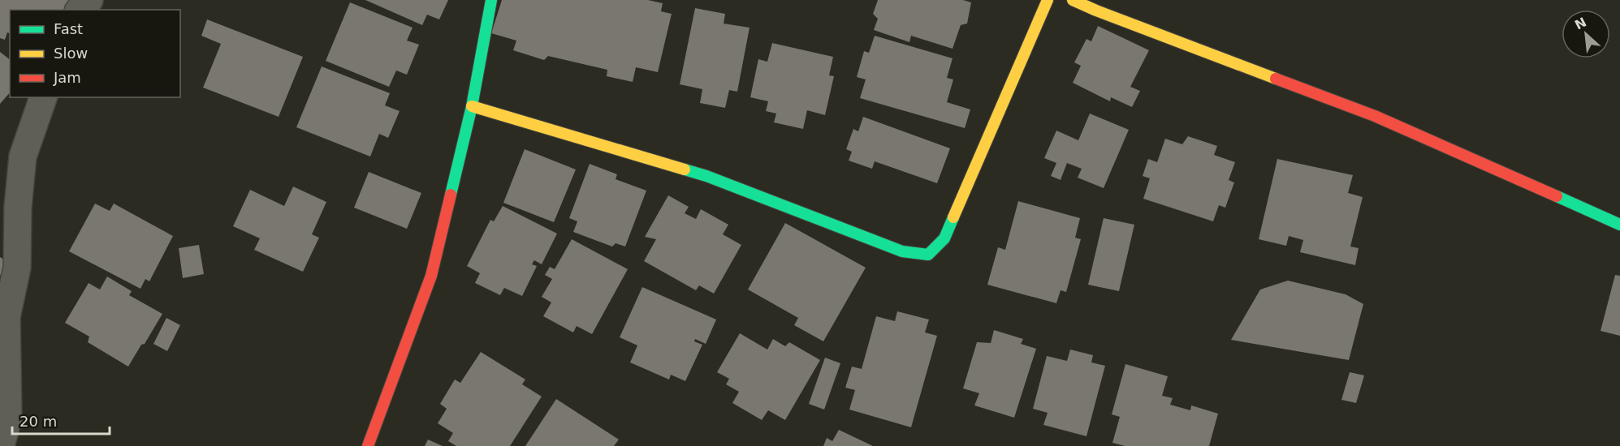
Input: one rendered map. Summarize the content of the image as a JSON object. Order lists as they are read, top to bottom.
{
  "legend": ["Fast", "Slow", "Jam"],
  "scale_bar": "20 m",
  "north": "top left"
}
